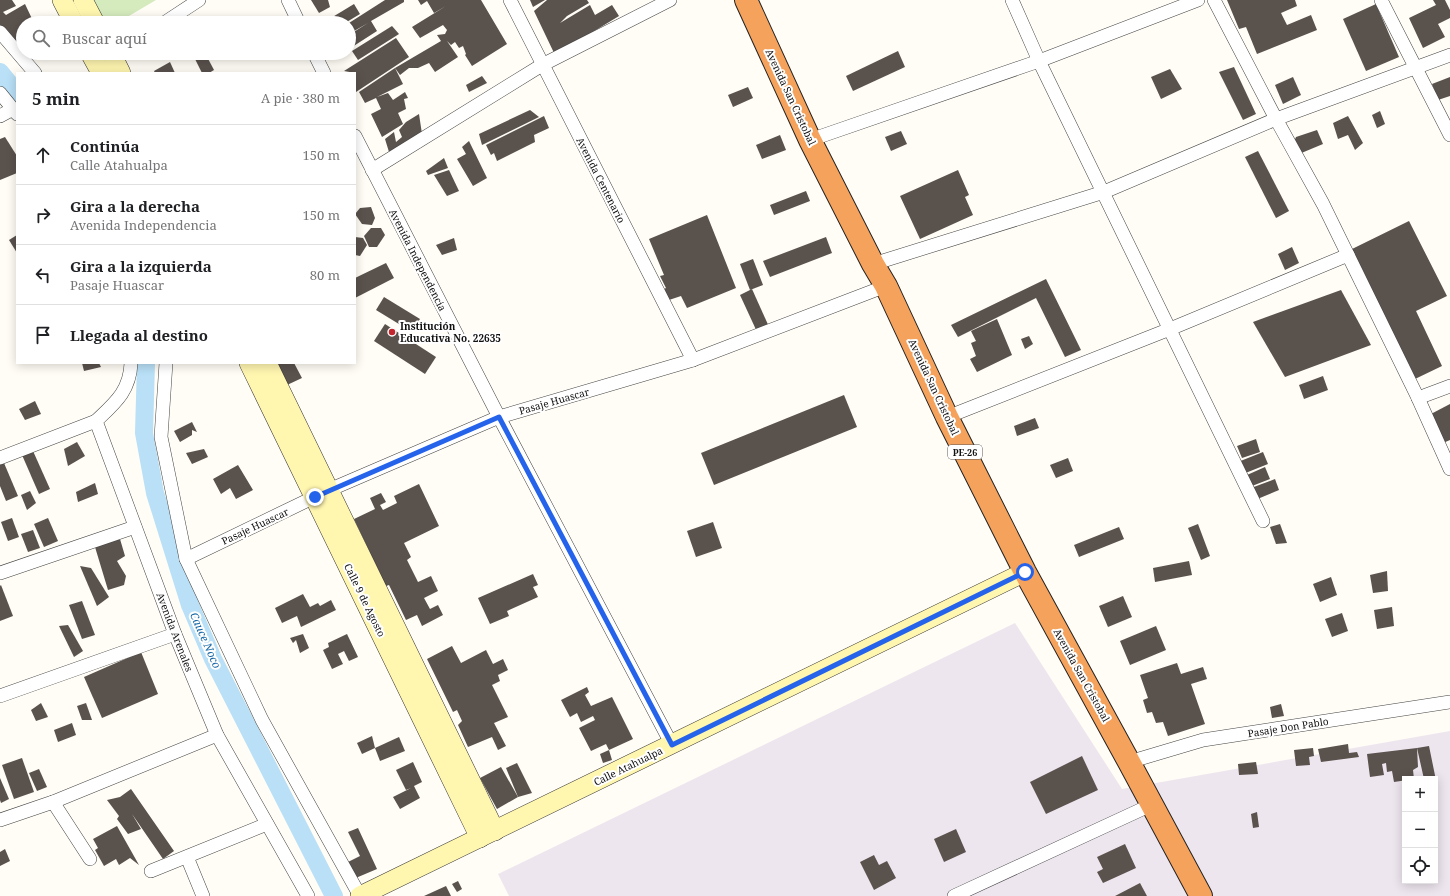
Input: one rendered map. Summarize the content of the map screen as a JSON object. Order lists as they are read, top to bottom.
{
  "streets": {
    "highway": ["Avenida San Cristobal", "PE-26"],
    "street": [
      "Avenida Centenario",
      "Avenida Independencia",
      "Pasaje Huascar",
      "Calle 9 de Agosto",
      "Avenida Arenales",
      "Pasaje Don Pablo",
      "Calle Atahualpa"
    ]
  },
  "crossings": [
    ["Avenida San Cristobal", "Pasaje Huascar"],
    ["Avenida San Cristobal", "Pasaje Don Pablo"],
    ["Avenida San Cristobal", "Calle Atahualpa"],
    ["Avenida Centenario", "Pasaje Huascar"],
    ["Avenida Independencia", "Pasaje Huascar"],
    ["Avenida Independencia", "Calle Atahualpa"],
    ["Pasaje Huascar", "Calle 9 de Agosto"],
    ["Calle 9 de Agosto", "Calle Atahualpa"]
  ],
  "water": ["Cauce Noco"],
  "places": ["Institución Educativa No. 22635"],
  "page": {
    "search": "Buscar aquí",
    "heading": ["5 min", "A pie · 380 m"],
    "list": [
      ["Continúa", "Calle Atahualpa", "150 m"],
      ["Gira a la derecha", "Avenida Independencia", "150 m"],
      ["Gira a la izquierda", "Pasaje Huascar", "80 m"],
      "Llegada al destino"
    ],
    "map_buttons": ["+", "−"]
  }
}
